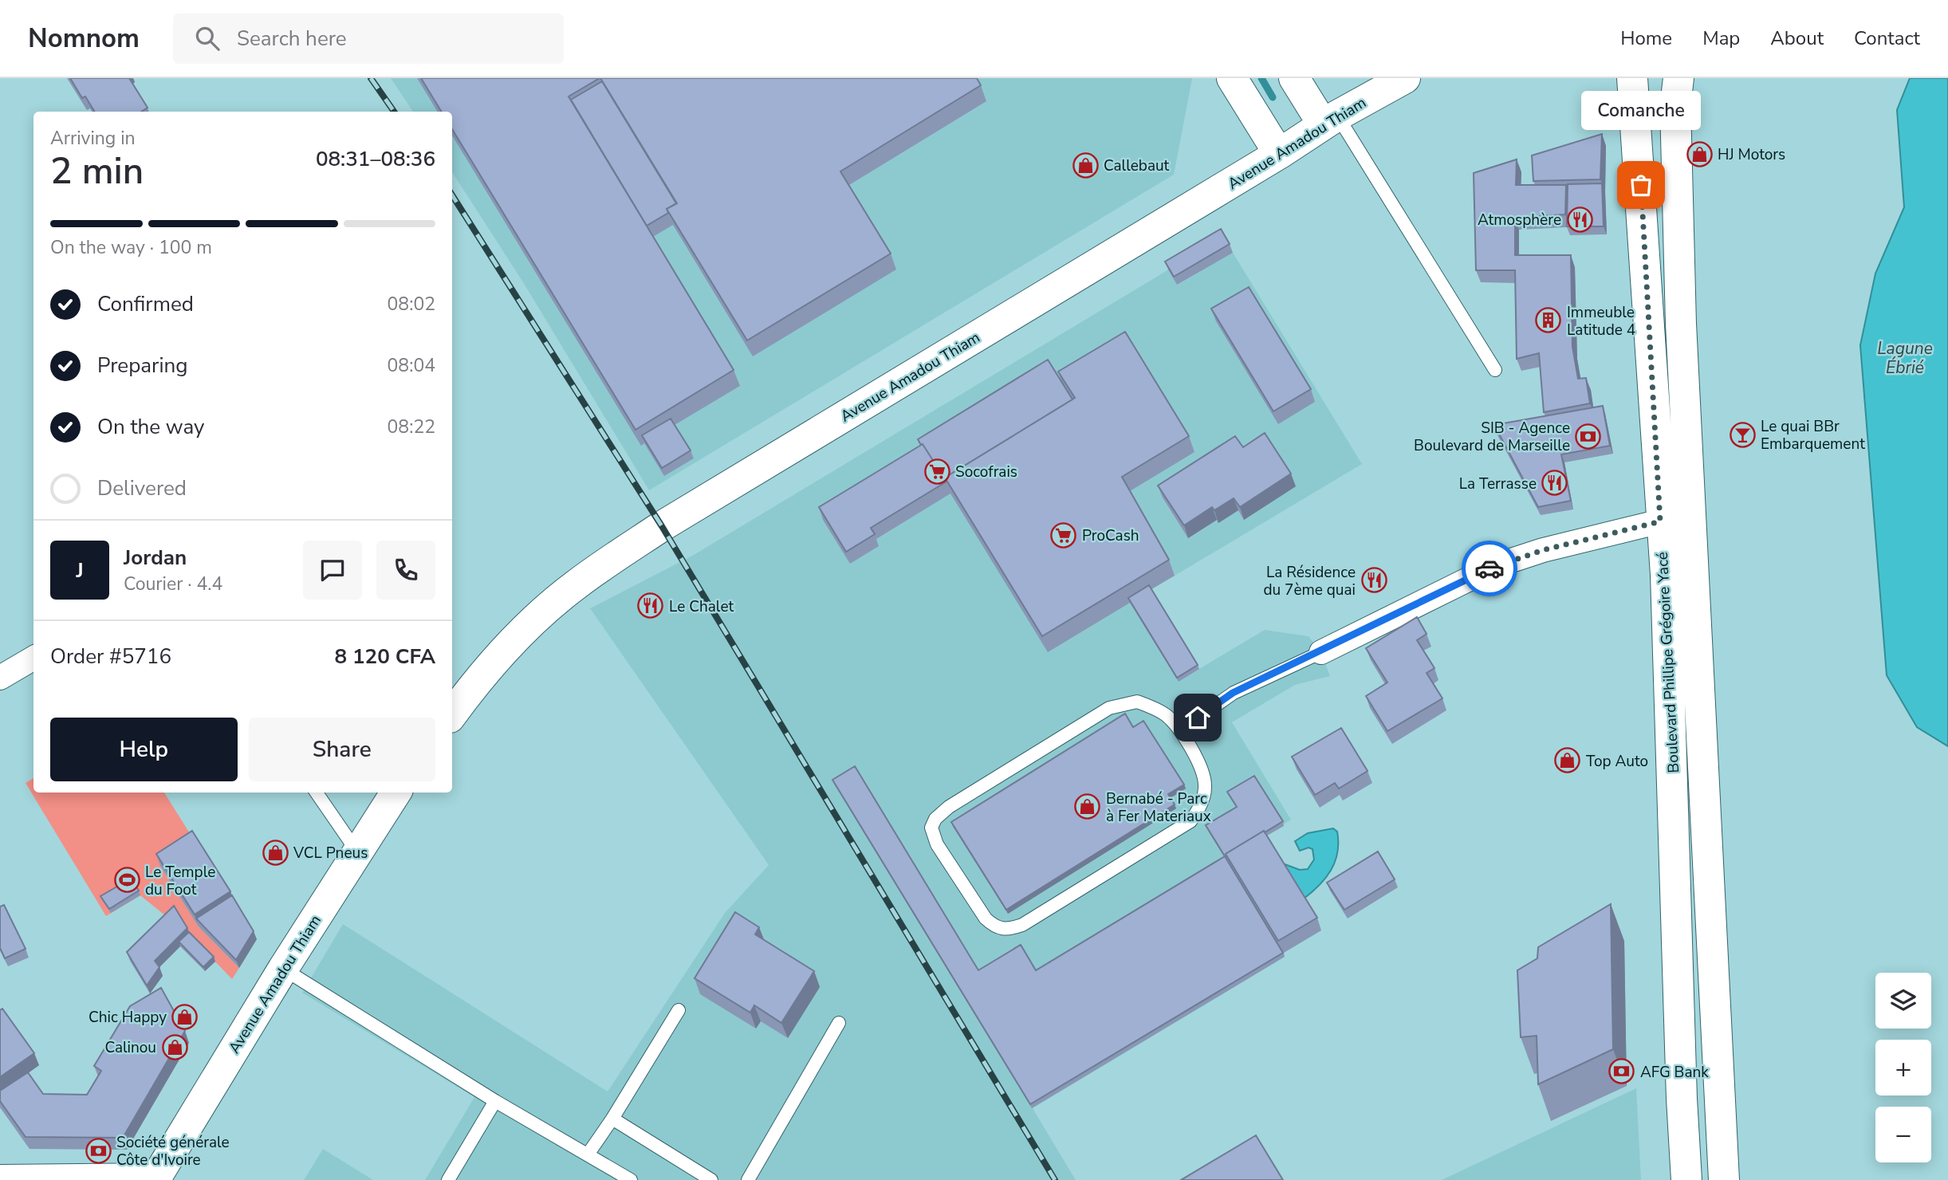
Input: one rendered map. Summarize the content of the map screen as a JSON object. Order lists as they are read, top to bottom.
{
  "streets": {
    "main road": ["Avenue Amadou Thiam", "Boulevard Phillipe Grégoire Yacé"]
  },
  "water": ["Lagune Ébrié"],
  "places": {
    "shop": [
      "HJ Motors",
      "Callebaut",
      "Top Auto",
      "Bernabé - Parc à Fer Materiaux",
      "VCL Pneus",
      "Chic Happy",
      "Calinou"
    ],
    "other": ["Comanche"],
    "restaurant": [
      "Atmosphère",
      "La Terrasse",
      "La Résidence du 7ème quai",
      "Le Chalet"
    ],
    "building": ["Immeuble Latitude 4"],
    "bar": ["Le quai BBr Embarquement"],
    "bank": ["SIB - Agence Boulevard de Marseille", "AFG Bank", "Société générale Côte d'Ivoire"],
    "supermarket": ["Socofrais", "ProCash"],
    "sports": ["Le Temple du Foot"]
  },
  "page": {
    "header": "Nomnom",
    "search": "Search here",
    "nav": [
      "Home",
      "Map",
      "About",
      "Contact"
    ],
    "bubble": "Comanche",
    "heading": ["2 min", "Arriving in", "08:31–08:36"],
    "panel": [
      "Jordan",
      "Courier · 4.4",
      "Order #5716",
      "8 120 CFA"
    ],
    "bar": "On the way · 100 m",
    "list": [
      ["Confirmed", "08:02"],
      ["Preparing", "08:04"],
      ["On the way", "08:22"],
      "Delivered"
    ],
    "round": "J",
    "buttons": ["Help", "Share"],
    "map_buttons": ["+", "−"]
  }
}
